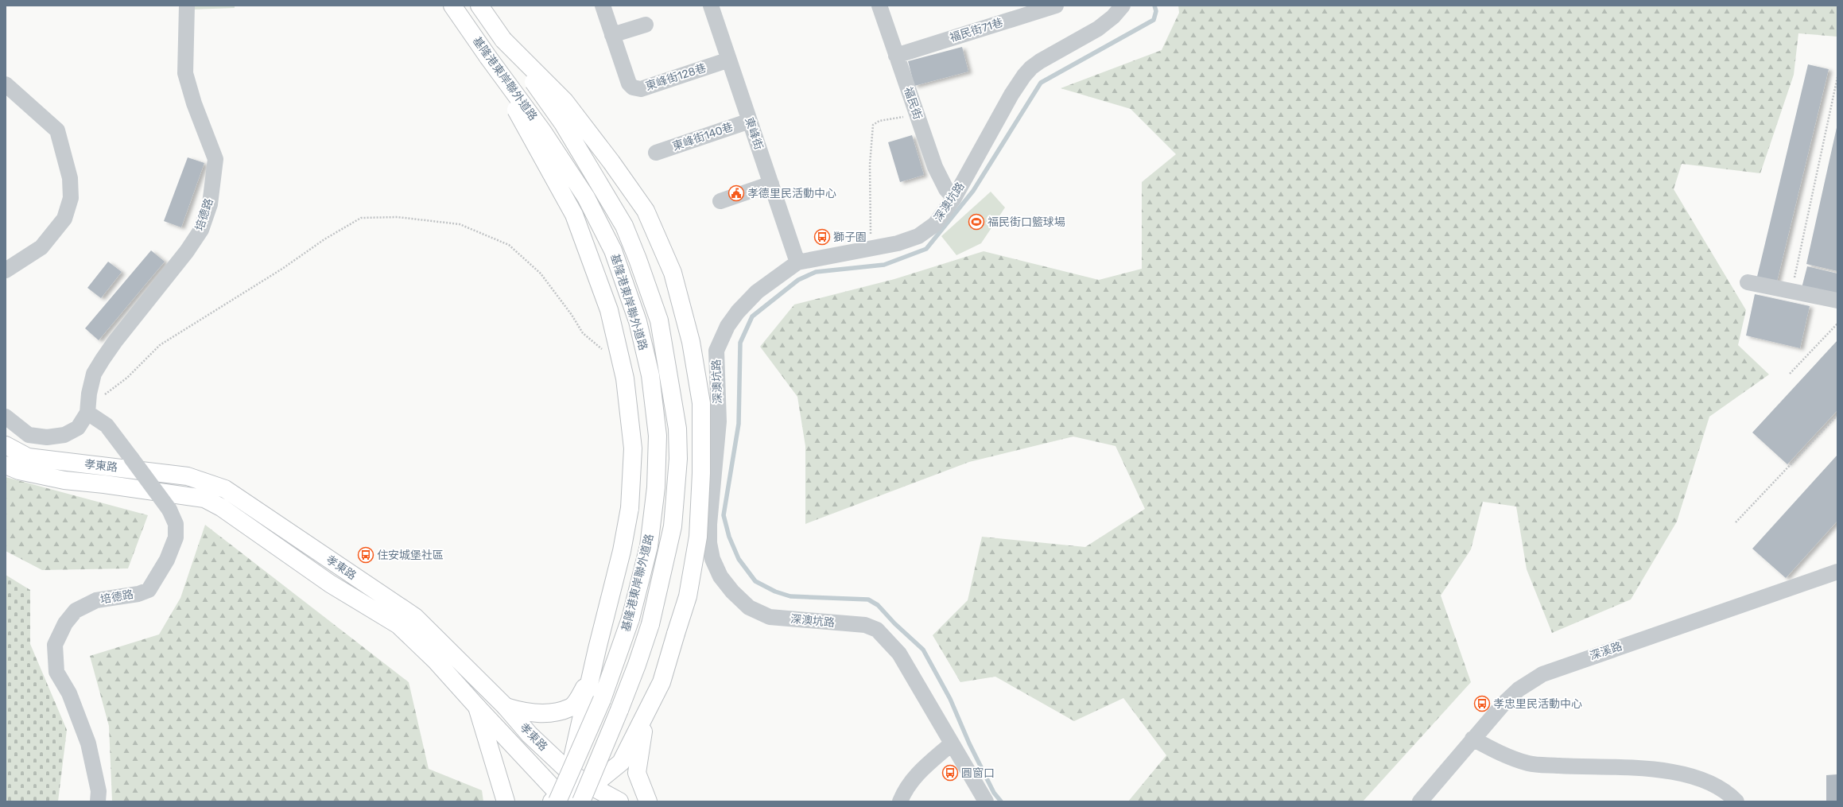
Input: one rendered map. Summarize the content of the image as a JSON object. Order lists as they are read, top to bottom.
{
  "streets": {
    "main road": ["基隆港東岸聯外道路", "孝東路"],
    "street": [
      "福民街71巷",
      "東峰街128巷",
      "福民街",
      "東峰街",
      "東峰街140巷",
      "深澳坑路",
      "培德路",
      "深溪路"
    ]
  },
  "crossings": [
    ["福民街71巷", "福民街"],
    ["東峰街128巷", "東峰街"],
    ["基隆港東岸聯外道路", "孝東路"],
    ["福民街", "深澳坑路"],
    ["東峰街", "東峰街140巷"],
    ["東峰街", "深澳坑路"]
  ],
  "places": {
    "public building": ["孝德里民活動中心"],
    "sports": ["福民街口籃球場"],
    "bus stop": [
      "獅子園",
      "住安城堡社區",
      "孝忠里民活動中心",
      "圓窗口"
    ]
  }
}
